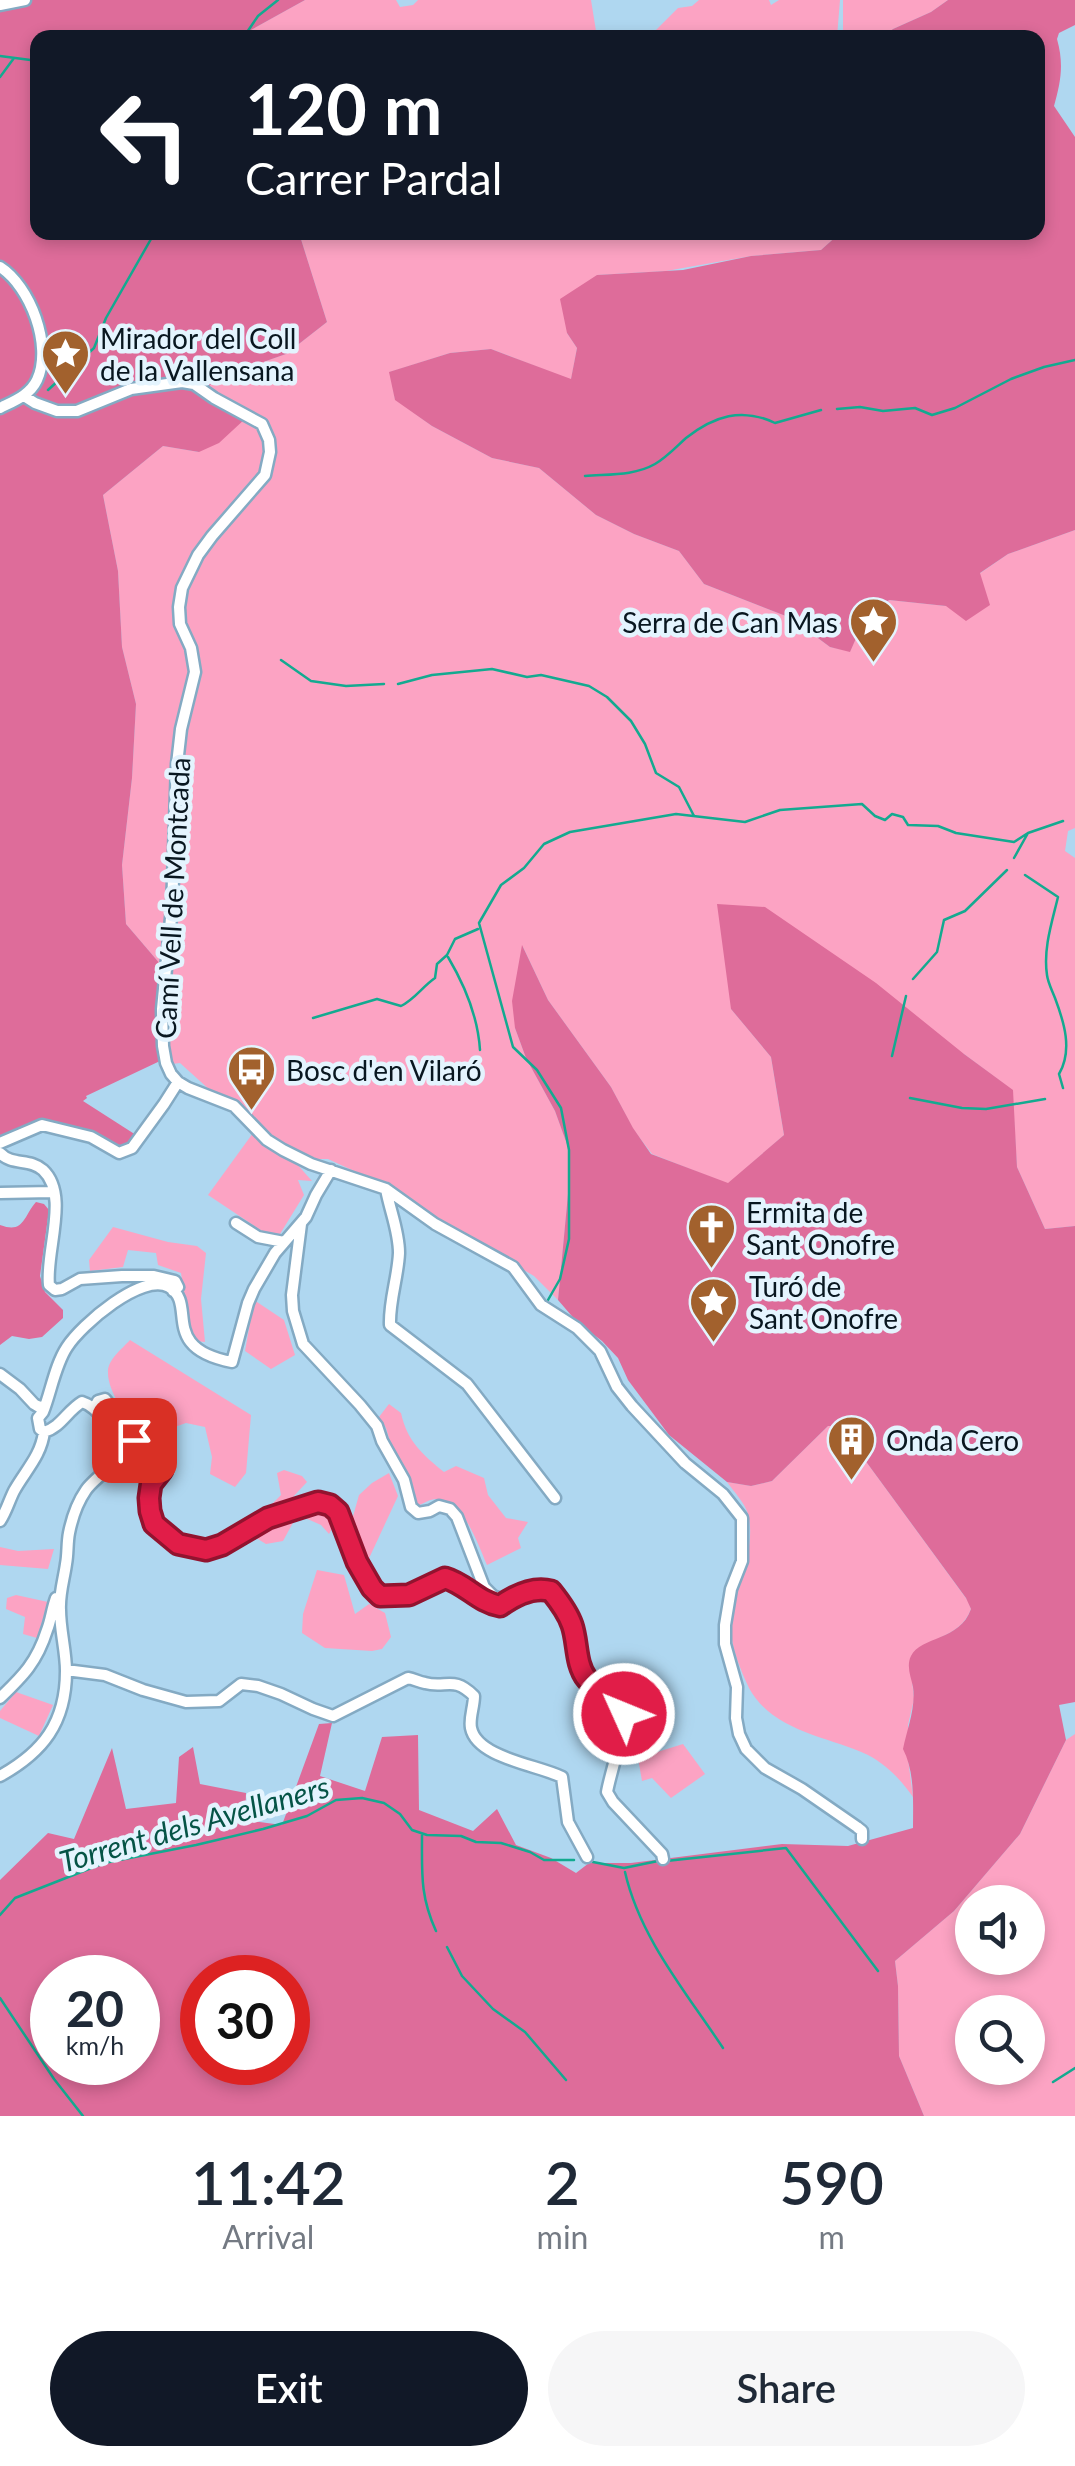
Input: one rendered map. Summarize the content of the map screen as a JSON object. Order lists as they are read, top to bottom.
{
  "streets": {
    "street": ["Camí Vell de Montcada"]
  },
  "water": ["Torrent dels Avellaners"],
  "places": {
    "place": ["Mirador del Coll de la Vallensana", "Serra de Can Mas", "Turó de Sant Onofre"],
    "bus stop": ["Bosc d'en Vilaró"],
    "church": ["Ermita de Sant Onofre"],
    "building": ["Onda Cero"]
  },
  "page": {
    "turn": ["120 m", "Carrer Pardal"],
    "speed": "20 km/h",
    "limit": "30",
    "eta": [
      "11:42",
      "Arrival",
      "2",
      "min",
      "590",
      "m"
    ],
    "buttons": ["Exit", "Share"]
  }
}
